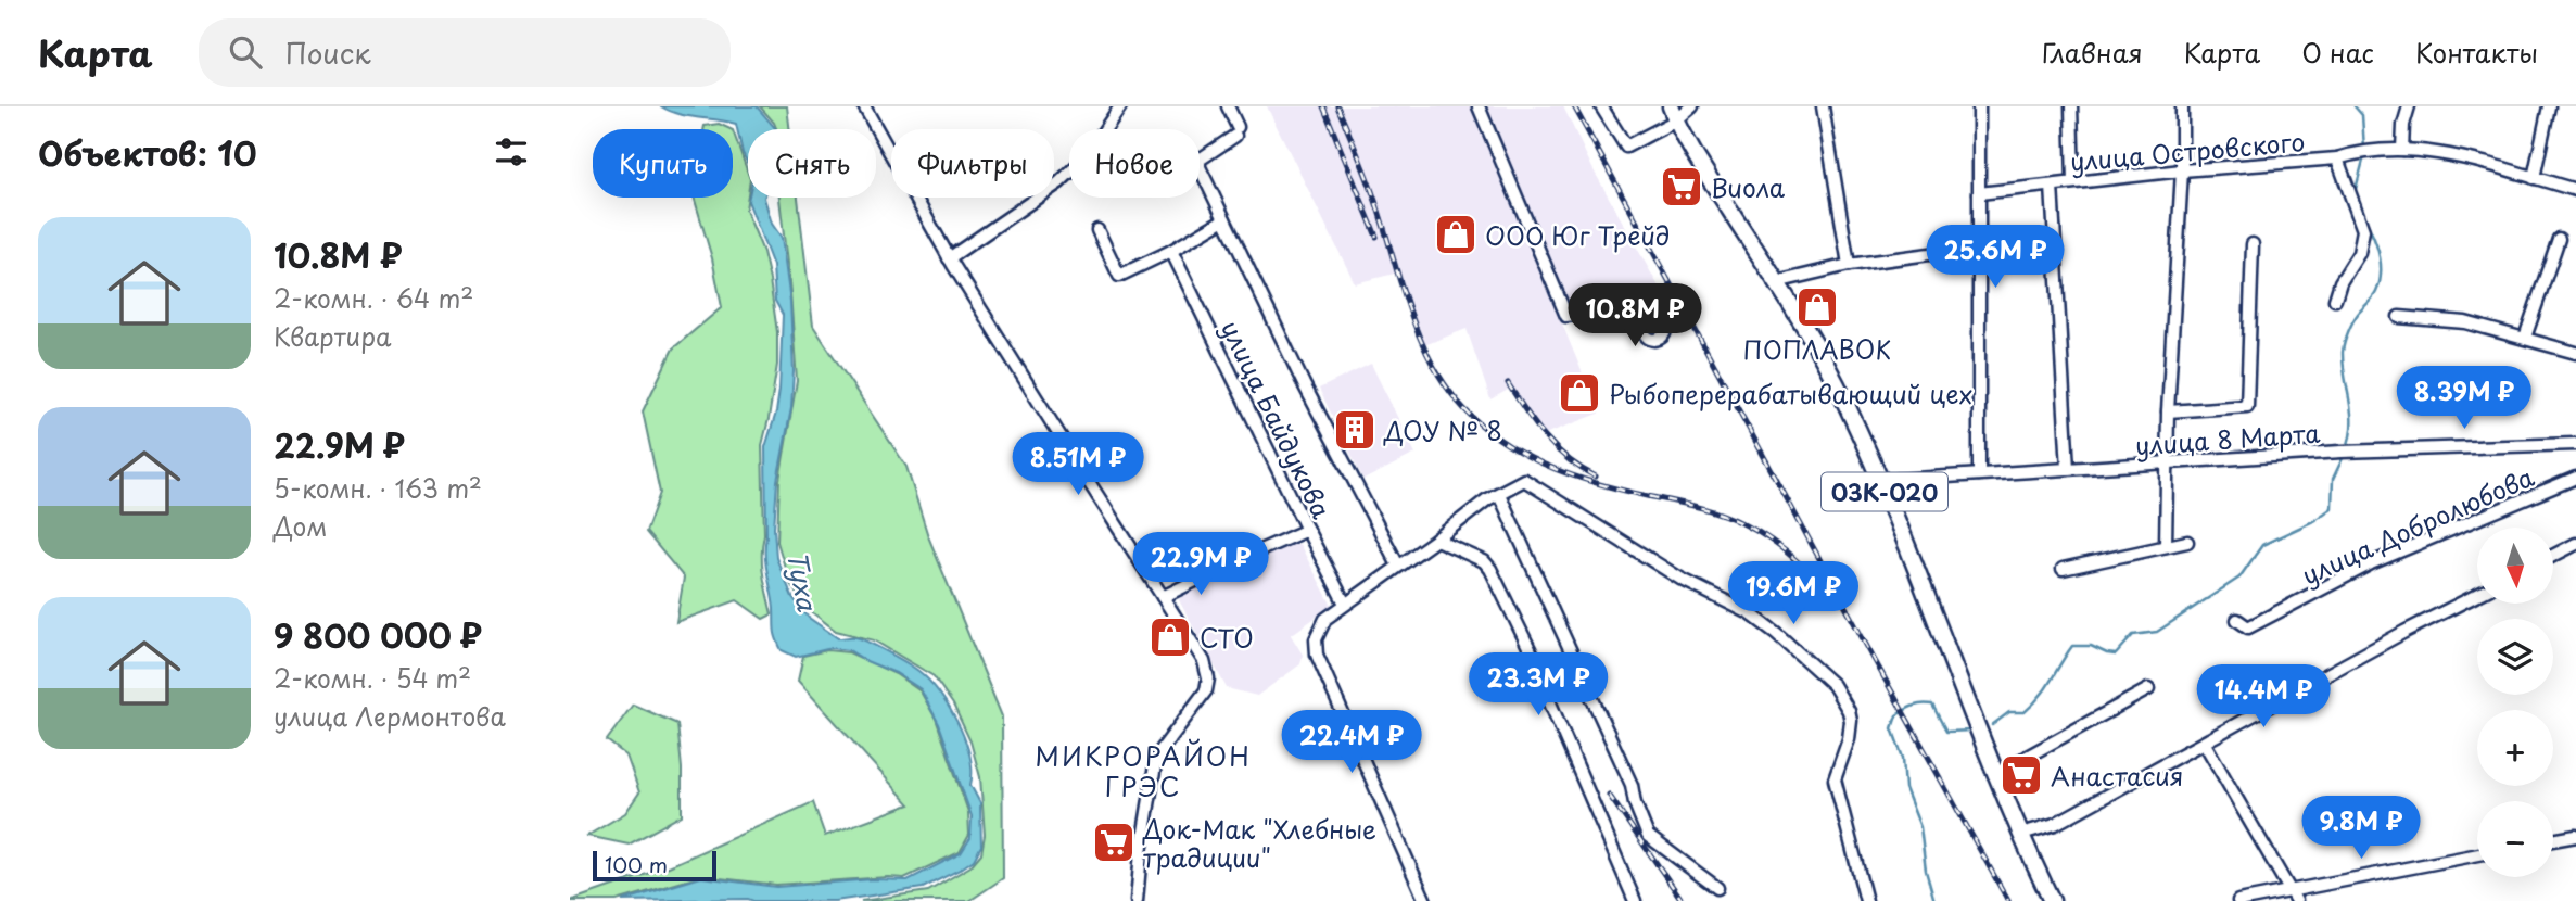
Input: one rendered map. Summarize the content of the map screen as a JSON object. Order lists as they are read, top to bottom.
{
  "streets": {
    "main road": ["03К-020"],
    "street": [
      "улица Островского",
      "улица Байдукова",
      "улица 8 Марта",
      "улица Добролюбова"
    ]
  },
  "crossings": [
    ["улица 8 Марта", "03К-020"]
  ],
  "districts": ["МИКРОРАЙОН ГРЭС"],
  "water": ["Туха"],
  "places": {
    "supermarket": ["Виола", "Анастасия", "Док-Мак \"Хлебные традиции\""],
    "shop": [
      "ООО Юг Трейд",
      "ПОПЛАВОК",
      "Рыбоперерабатывающий цех",
      "СТО"
    ],
    "building": ["ДОУ № 8"]
  },
  "scale_bar": "100 m",
  "north": "bottom",
  "page": {
    "header": "Карта",
    "search": "Поиск",
    "nav": [
      "Главная",
      "Карта",
      "О нас",
      "Контакты"
    ],
    "heading": "Объектов: 10",
    "chip": [
      "Купить",
      "Снять",
      "Фильтры",
      "Новое"
    ],
    "list": [
      {
        "name": "10.8M ₽",
        "note": "2-комн. · 64 m² · Квартира"
      },
      {
        "name": "22.9M ₽",
        "note": "5-комн. · 163 m² · Дом"
      },
      {
        "name": "9 800 000 ₽",
        "note": "2-комн. · 54 m² · улица Лермонтова"
      }
    ],
    "price": [
      "25.6M ₽",
      "10.8M ₽",
      "8.39M ₽",
      "8.51M ₽",
      "22.9M ₽",
      "19.6M ₽",
      "23.3M ₽",
      "14.4M ₽",
      "22.4M ₽",
      "9.8M ₽"
    ],
    "map_buttons": ["+", "−"],
    "scale": "100 m"
  }
}
